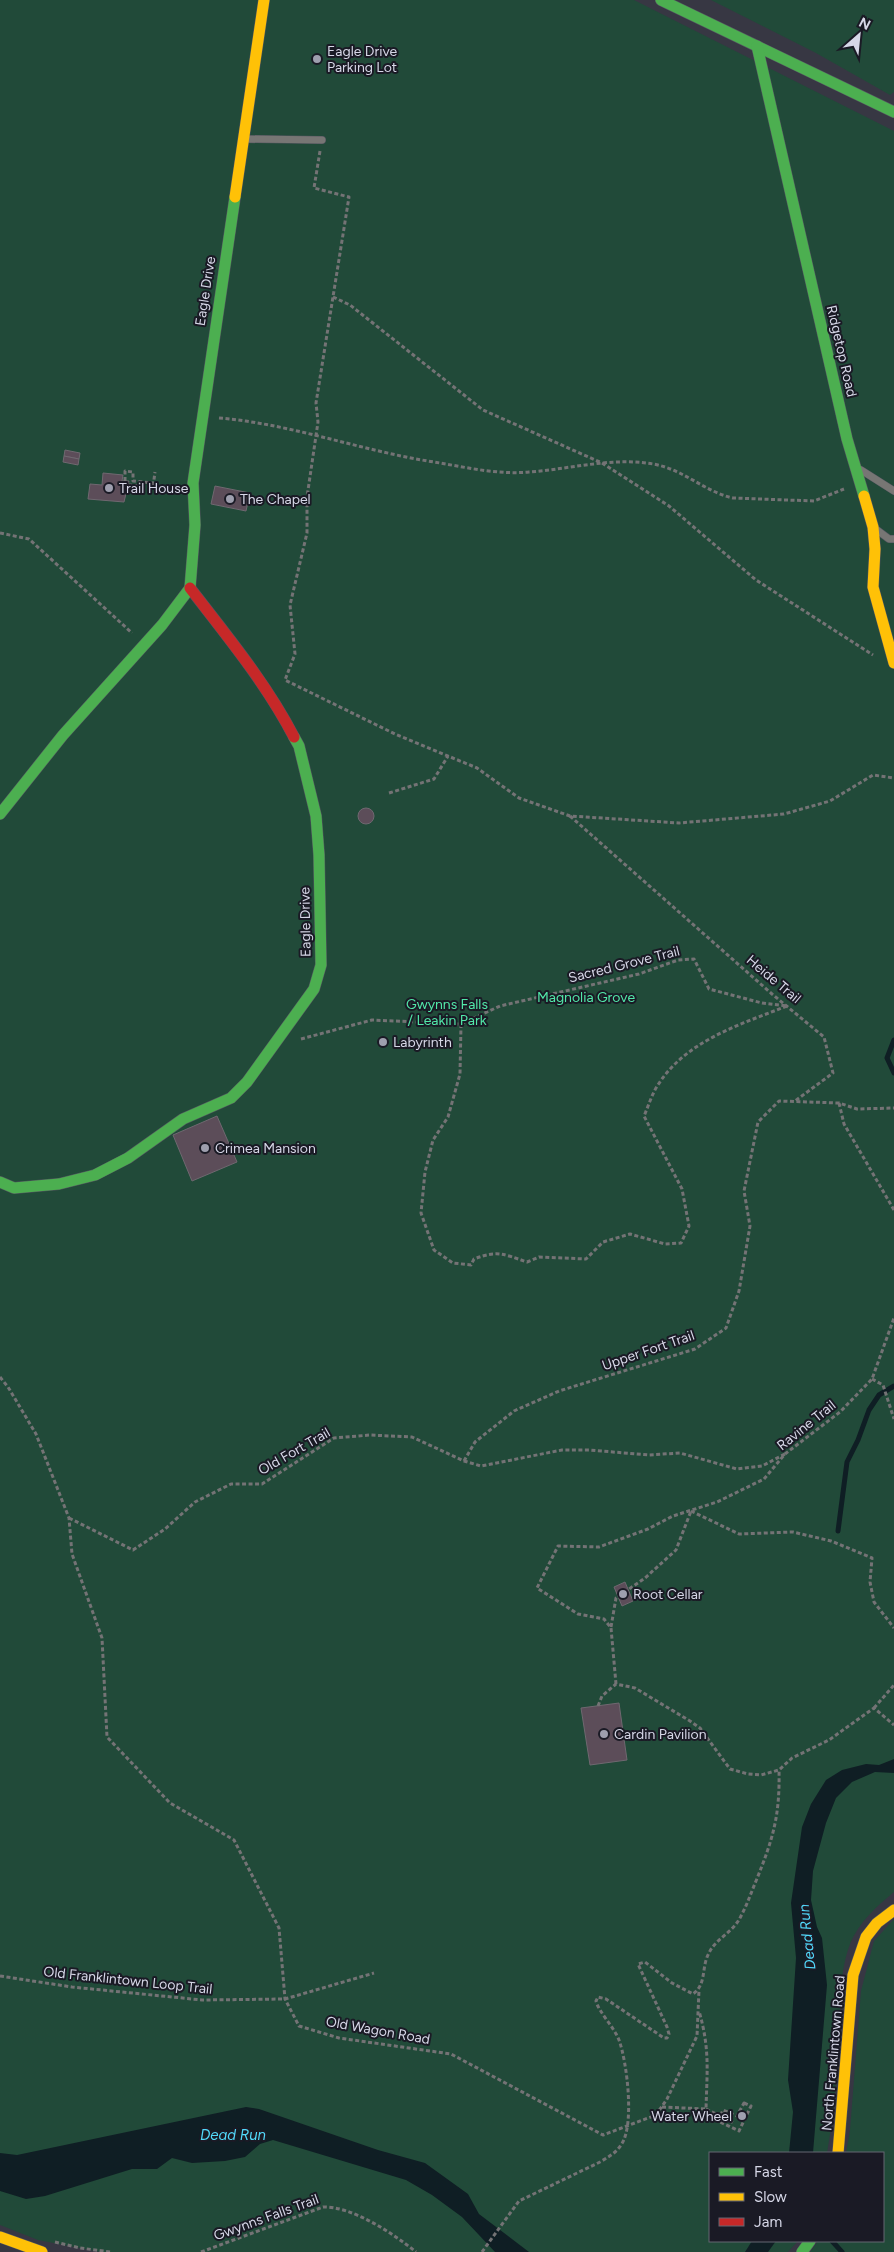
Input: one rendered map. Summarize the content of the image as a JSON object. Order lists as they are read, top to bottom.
{
  "streets": {
    "street": ["Eagle Drive", "Ridgetop Road", "North Franklintown Road"],
    "path": [
      "Sacred Grove Trail",
      "Heide Trail",
      "Upper Fort Trail",
      "Ravine Trail",
      "Old Fort Trail",
      "Old Franklintown Loop Trail",
      "Old Wagon Road",
      "Gwynns Falls Trail"
    ]
  },
  "crossings": [
    ["Sacred Grove Trail", "Heide Trail"],
    ["Heide Trail", "Upper Fort Trail"],
    ["Upper Fort Trail", "Old Fort Trail"],
    ["Ravine Trail", "Old Fort Trail"],
    ["Old Fort Trail", "Old Wagon Road"],
    ["Old Franklintown Loop Trail", "Old Wagon Road"]
  ],
  "water": ["Dead Run"],
  "parks": ["Magnolia Grove", "Gwynns Falls / Leakin Park"],
  "places": [
    "Eagle Drive Parking Lot",
    "Trail House",
    "The Chapel",
    "Labyrinth",
    "Crimea Mansion",
    "Root Cellar",
    "Cardin Pavilion",
    "Water Wheel"
  ],
  "legend": ["Fast", "Slow", "Jam"],
  "north": "top right"
}
